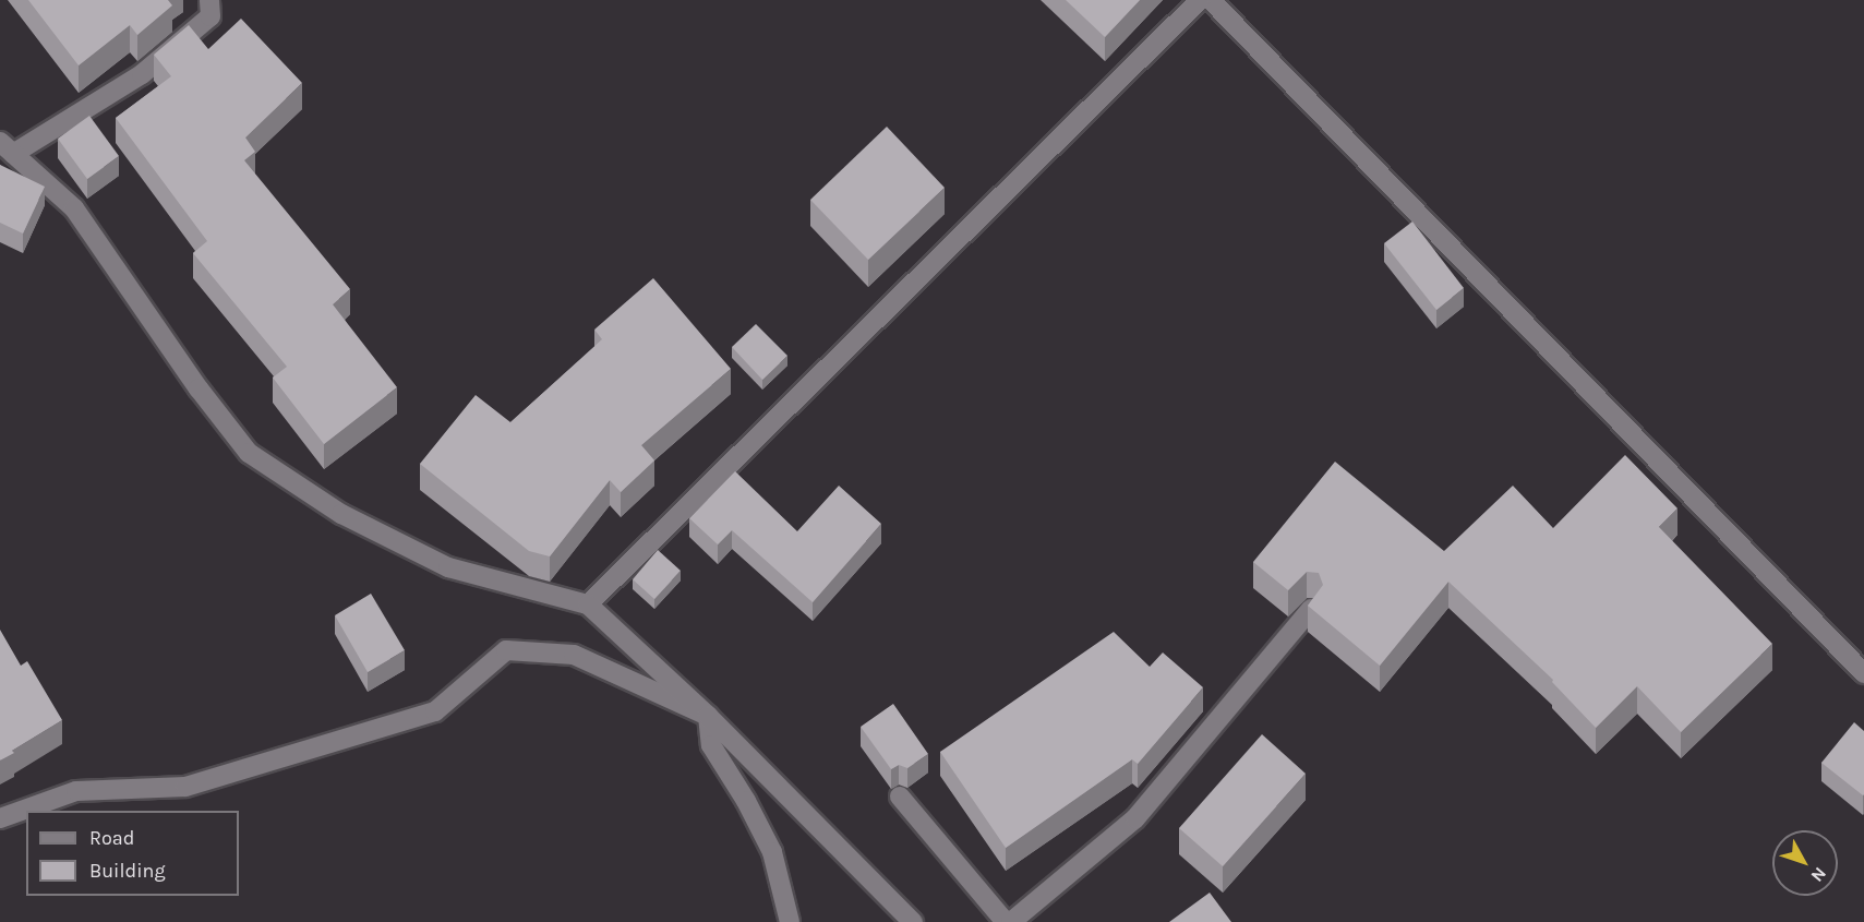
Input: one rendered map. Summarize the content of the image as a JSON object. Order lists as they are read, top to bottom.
{
  "legend": ["Road", "Building"],
  "north": "bottom right"
}
